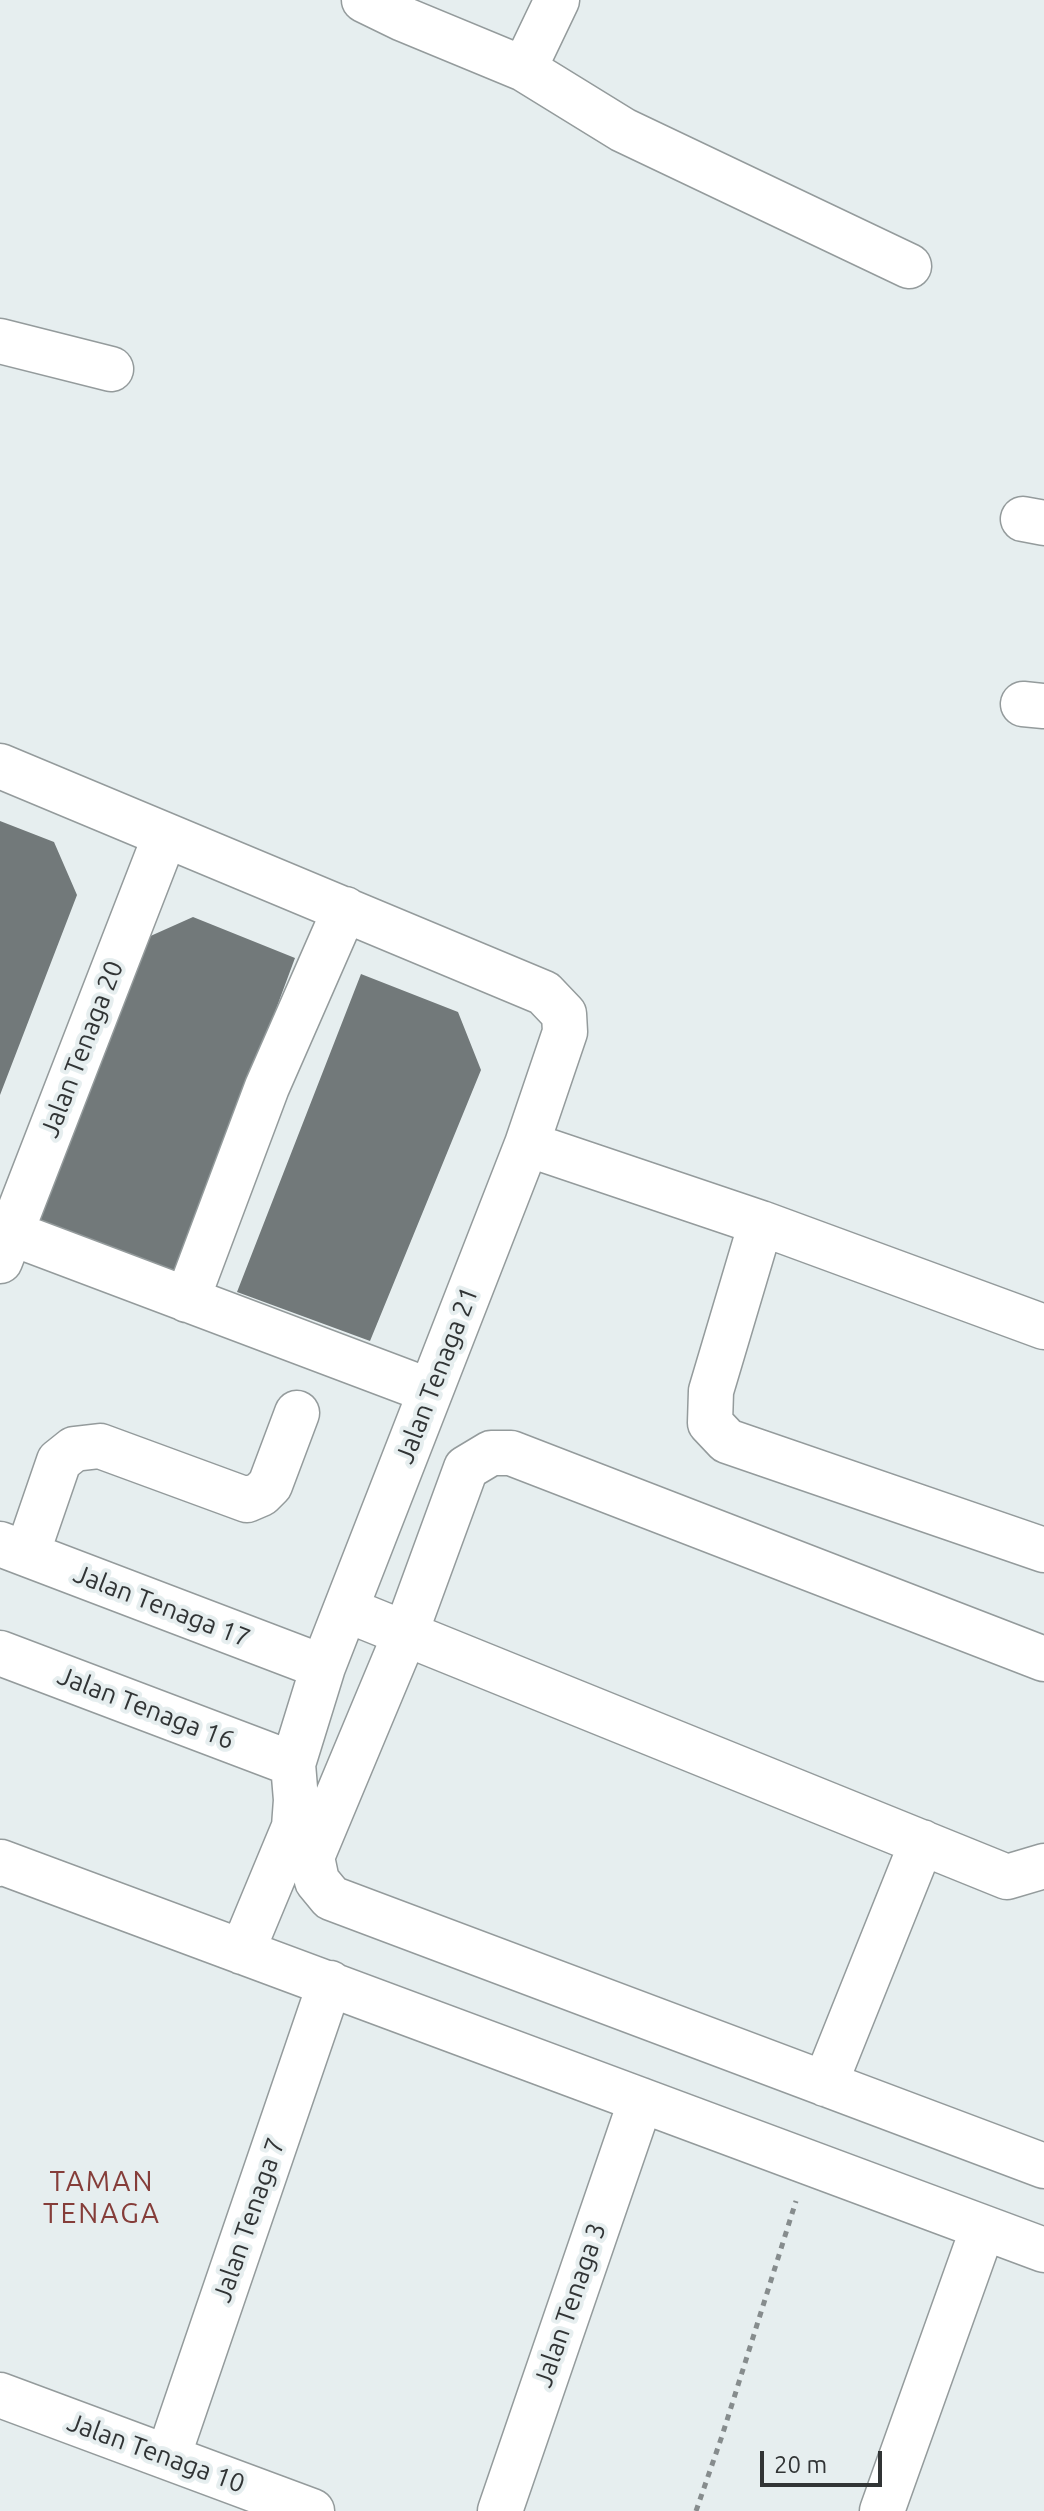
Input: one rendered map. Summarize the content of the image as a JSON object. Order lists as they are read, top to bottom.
{
  "streets": {
    "street": [
      "Jalan Tenaga 20",
      "Jalan Tenaga 21",
      "Jalan Tenaga 17",
      "Jalan Tenaga 16",
      "Jalan Tenaga 7",
      "Jalan Tenaga 3",
      "Jalan Tenaga 10"
    ]
  },
  "crossings": [
    ["Jalan Tenaga 21", "Jalan Tenaga 17"],
    ["Jalan Tenaga 21", "Jalan Tenaga 16"],
    ["Jalan Tenaga 7", "Jalan Tenaga 10"]
  ],
  "districts": ["TAMAN TENAGA"],
  "scale_bar": "20 m"
}
